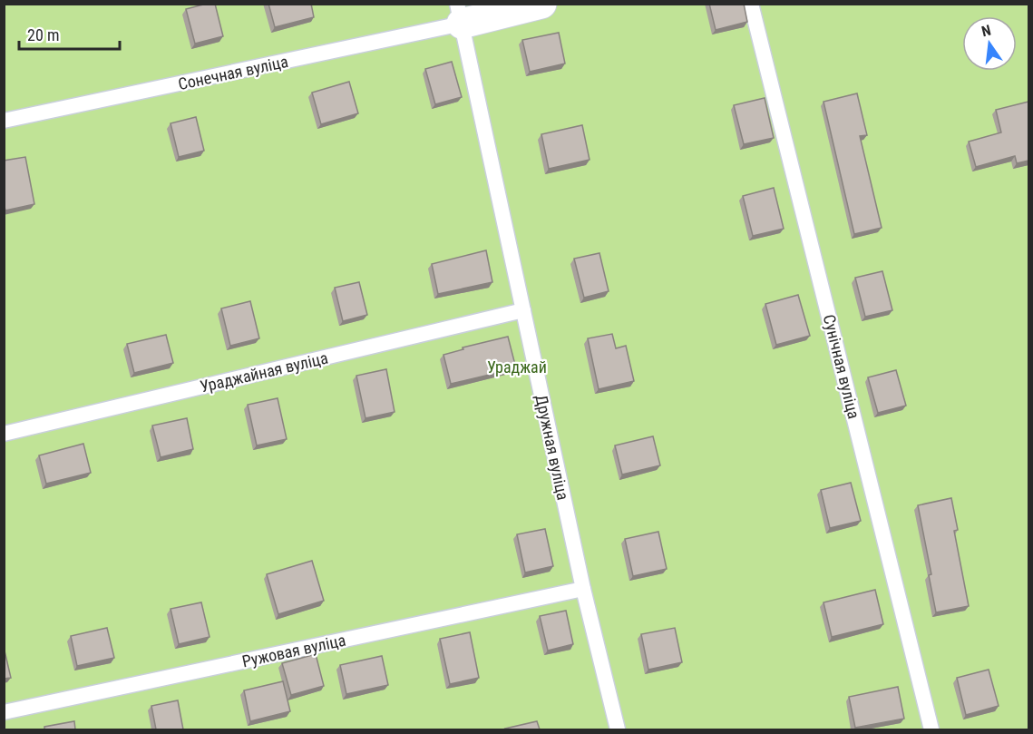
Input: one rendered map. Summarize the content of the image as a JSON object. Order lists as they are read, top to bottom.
{
  "streets": {
    "lane": [
      "Сонечная вуліца",
      "Сунічная вуліца",
      "Ураджайная вуліца",
      "Дружная вуліца",
      "Ружовая вуліца"
    ]
  },
  "crossings": [
    ["Сонечная вуліца", "Дружная вуліца"],
    ["Ураджайная вуліца", "Дружная вуліца"],
    ["Дружная вуліца", "Ружовая вуліца"]
  ],
  "parks": ["Ураджай"],
  "scale_bar": "20 m",
  "north": "top"
}
